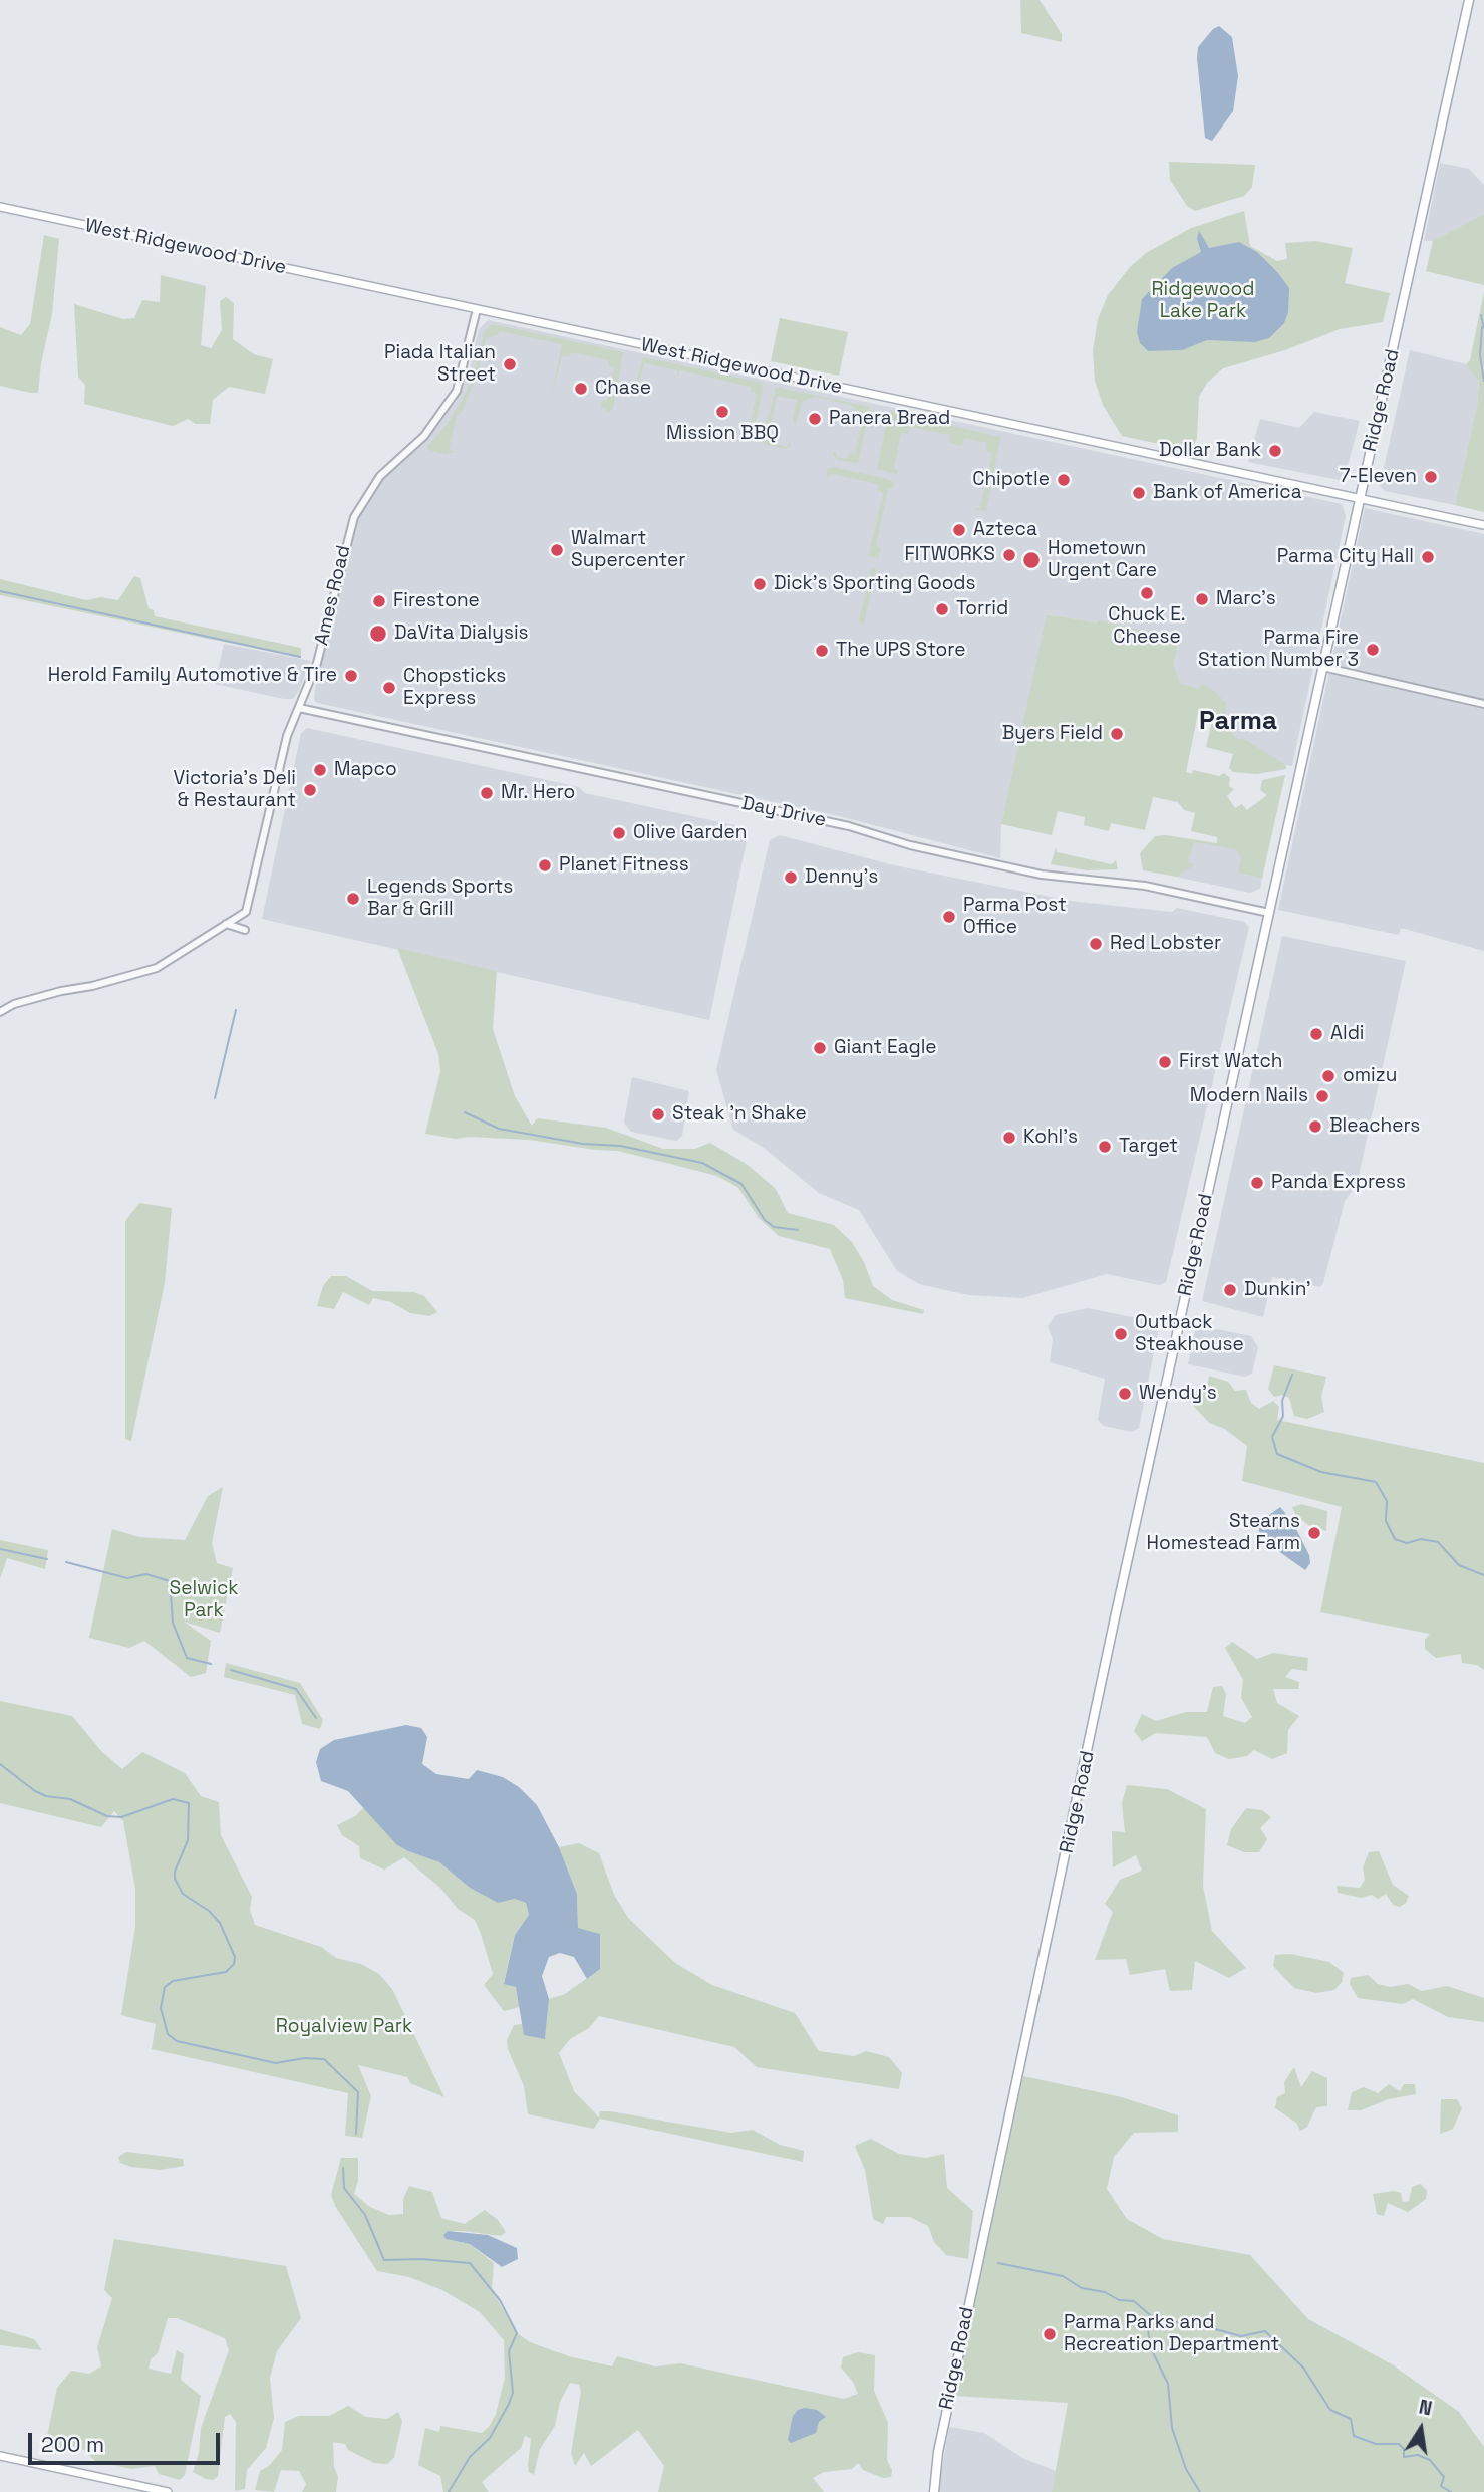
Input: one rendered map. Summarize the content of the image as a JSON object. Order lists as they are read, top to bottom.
{
  "streets": {
    "main road": ["West Ridgewood Drive", "Ridge Road"],
    "street": ["Ames Road", "Day Drive"]
  },
  "crossings": [
    ["West Ridgewood Drive", "Ridge Road"],
    ["West Ridgewood Drive", "Ames Road"],
    ["Ridge Road", "Day Drive"],
    ["Ames Road", "Day Drive"]
  ],
  "districts": ["Parma"],
  "parks": ["Ridgewood Lake Park", "Selwick Park", "Royalview Park"],
  "places": [
    "Piada Italian Street",
    "Chase",
    "Mission BBQ",
    "Panera Bread",
    "Dollar Bank",
    "7-Eleven",
    "Chipotle",
    "Bank of America",
    "Azteca",
    "Walmart Supercenter",
    "FITWORKS",
    "Parma City Hall",
    "Hometown Urgent Care",
    "Dick's Sporting Goods",
    "Chuck E. Cheese",
    "Marc's",
    "Firestone",
    "Torrid",
    "DaVita Dialysis",
    "Parma Fire Station Number 3",
    "The UPS Store",
    "Herold Family Automotive & Tire",
    "Chopsticks Express",
    "Byers Field",
    "Mapco",
    "Victoria's Deli & Restaurant",
    "Mr. Hero",
    "Olive Garden",
    "Planet Fitness",
    "Denny's",
    "Legends Sports Bar & Grill",
    "Parma Post Office",
    "Red Lobster",
    "Aldi",
    "Giant Eagle",
    "First Watch",
    "omizu",
    "Modern Nails",
    "Steak 'n Shake",
    "Bleachers",
    "Kohl's",
    "Target",
    "Panda Express",
    "Dunkin'",
    "Outback Steakhouse",
    "Wendy's",
    "Stearns Homestead Farm",
    "Parma Parks and Recreation Department"
  ],
  "scale_bar": "200 m",
  "north": "top"
}
